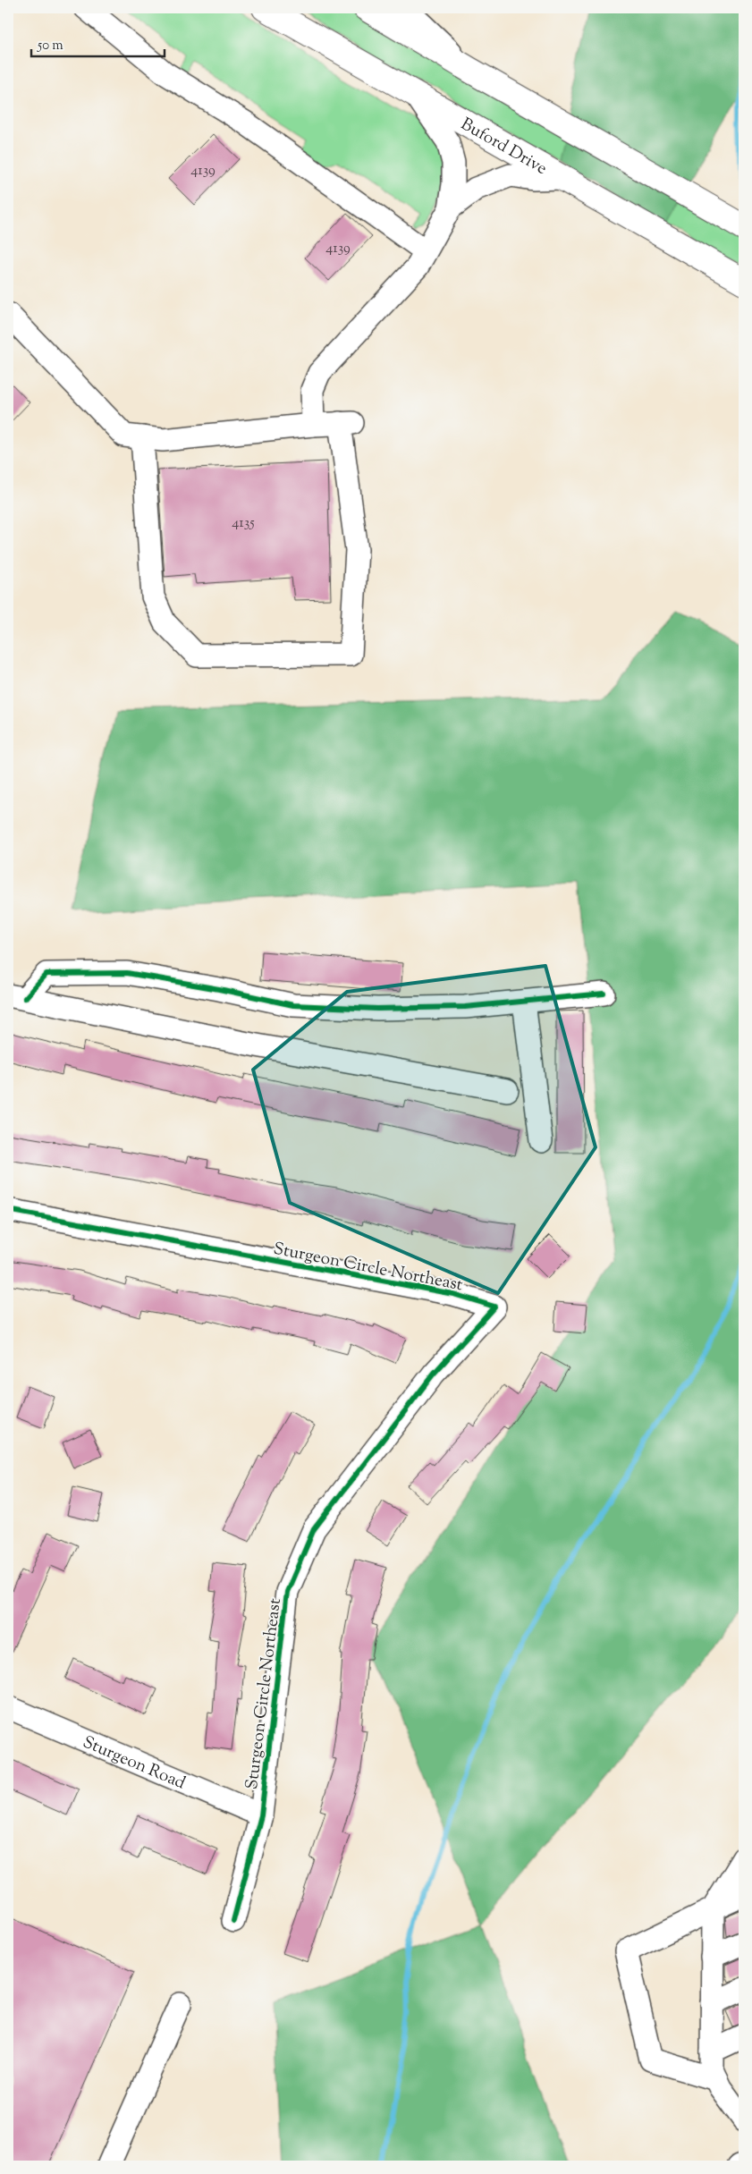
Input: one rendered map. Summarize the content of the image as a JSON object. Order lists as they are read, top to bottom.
{
  "streets": {
    "highway": ["Buford Drive"],
    "street": ["Sturgeon Circle Northeast", "Sturgeon Road"]
  },
  "crossings": [
    ["Sturgeon Circle Northeast", "Sturgeon Road"]
  ],
  "house_numbers": ["4139", "4139", "4135"],
  "scale_bar": "50 m"
}
